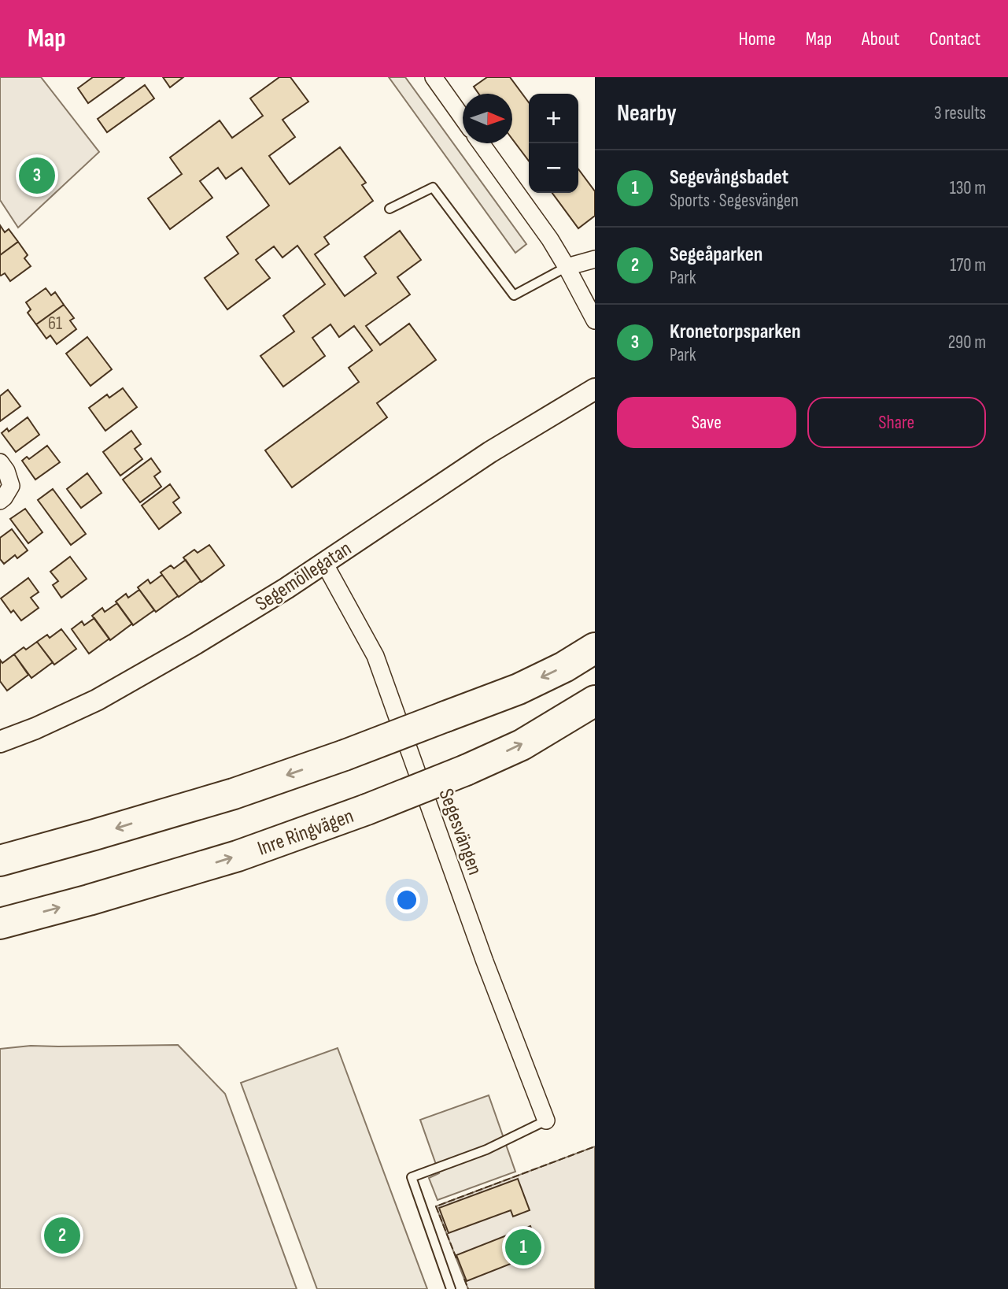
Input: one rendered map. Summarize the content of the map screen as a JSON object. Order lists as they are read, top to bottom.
{
  "streets": {
    "highway": ["Inre Ringvägen"],
    "street": ["Segemöllegatan", "Segesvängen"]
  },
  "crossings": [
    ["Segemöllegatan", "Segesvängen"]
  ],
  "house_numbers": ["61"],
  "north": "right",
  "page": {
    "header": "Map",
    "nav": [
      "Home",
      "Map",
      "About",
      "Contact"
    ],
    "heading": ["Nearby", "3 results"],
    "map_buttons": ["+", "−"],
    "list": [
      {
        "mark": "1",
        "name": "Segevångsbadet",
        "note": "Sports · Segesvängen",
        "value": "130 m"
      },
      {
        "mark": "2",
        "name": "Segeåparken",
        "note": "Park",
        "value": "170 m"
      },
      {
        "mark": "3",
        "name": "Kronetorpsparken",
        "note": "Park",
        "value": "290 m"
      }
    ],
    "pins": ["3", "2", "1"],
    "buttons": ["Save", "Share"]
  }
}
